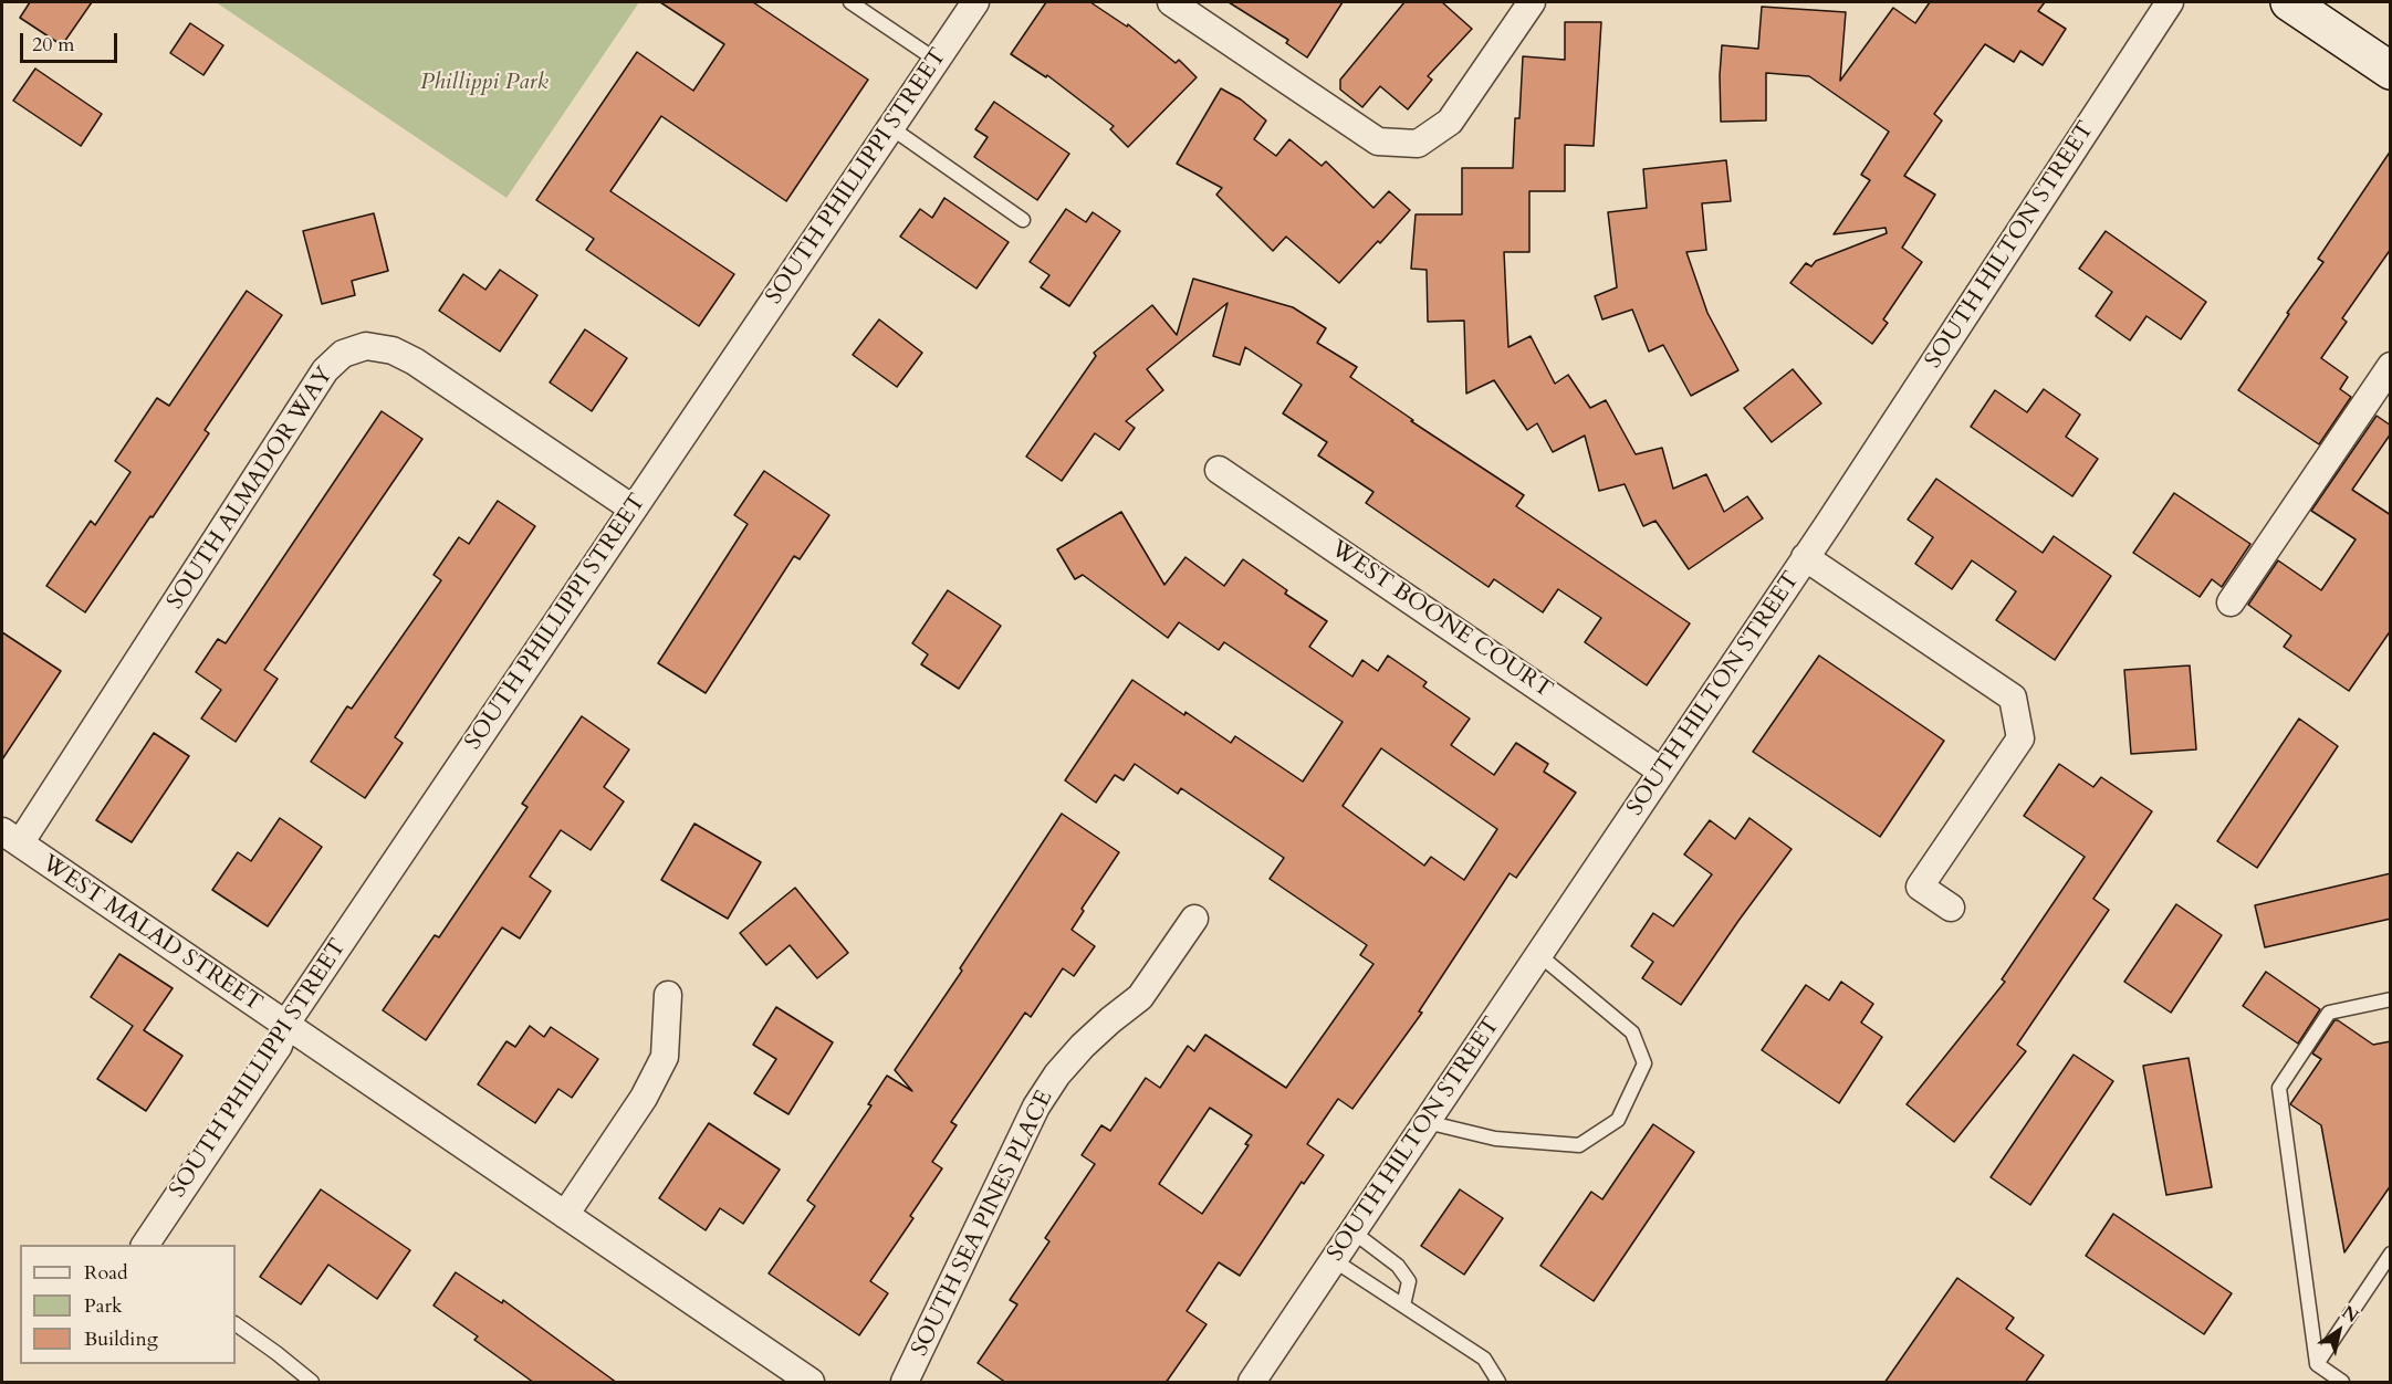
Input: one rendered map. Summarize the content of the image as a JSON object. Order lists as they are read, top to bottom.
{
  "streets": {
    "street": [
      "SOUTH PHILLIPPI STREET",
      "SOUTH HILTON STREET",
      "SOUTH ALMADOR WAY",
      "WEST BOONE COURT",
      "WEST MALAD STREET",
      "SOUTH SEA PINES PLACE"
    ]
  },
  "crossings": [
    ["SOUTH PHILLIPPI STREET", "SOUTH ALMADOR WAY"],
    ["SOUTH PHILLIPPI STREET", "WEST MALAD STREET"],
    ["SOUTH HILTON STREET", "WEST BOONE COURT"],
    ["SOUTH ALMADOR WAY", "WEST MALAD STREET"]
  ],
  "parks": ["Phillippi Park"],
  "legend": ["Road", "Park", "Building"],
  "scale_bar": "20 m",
  "north": "top right"
}
